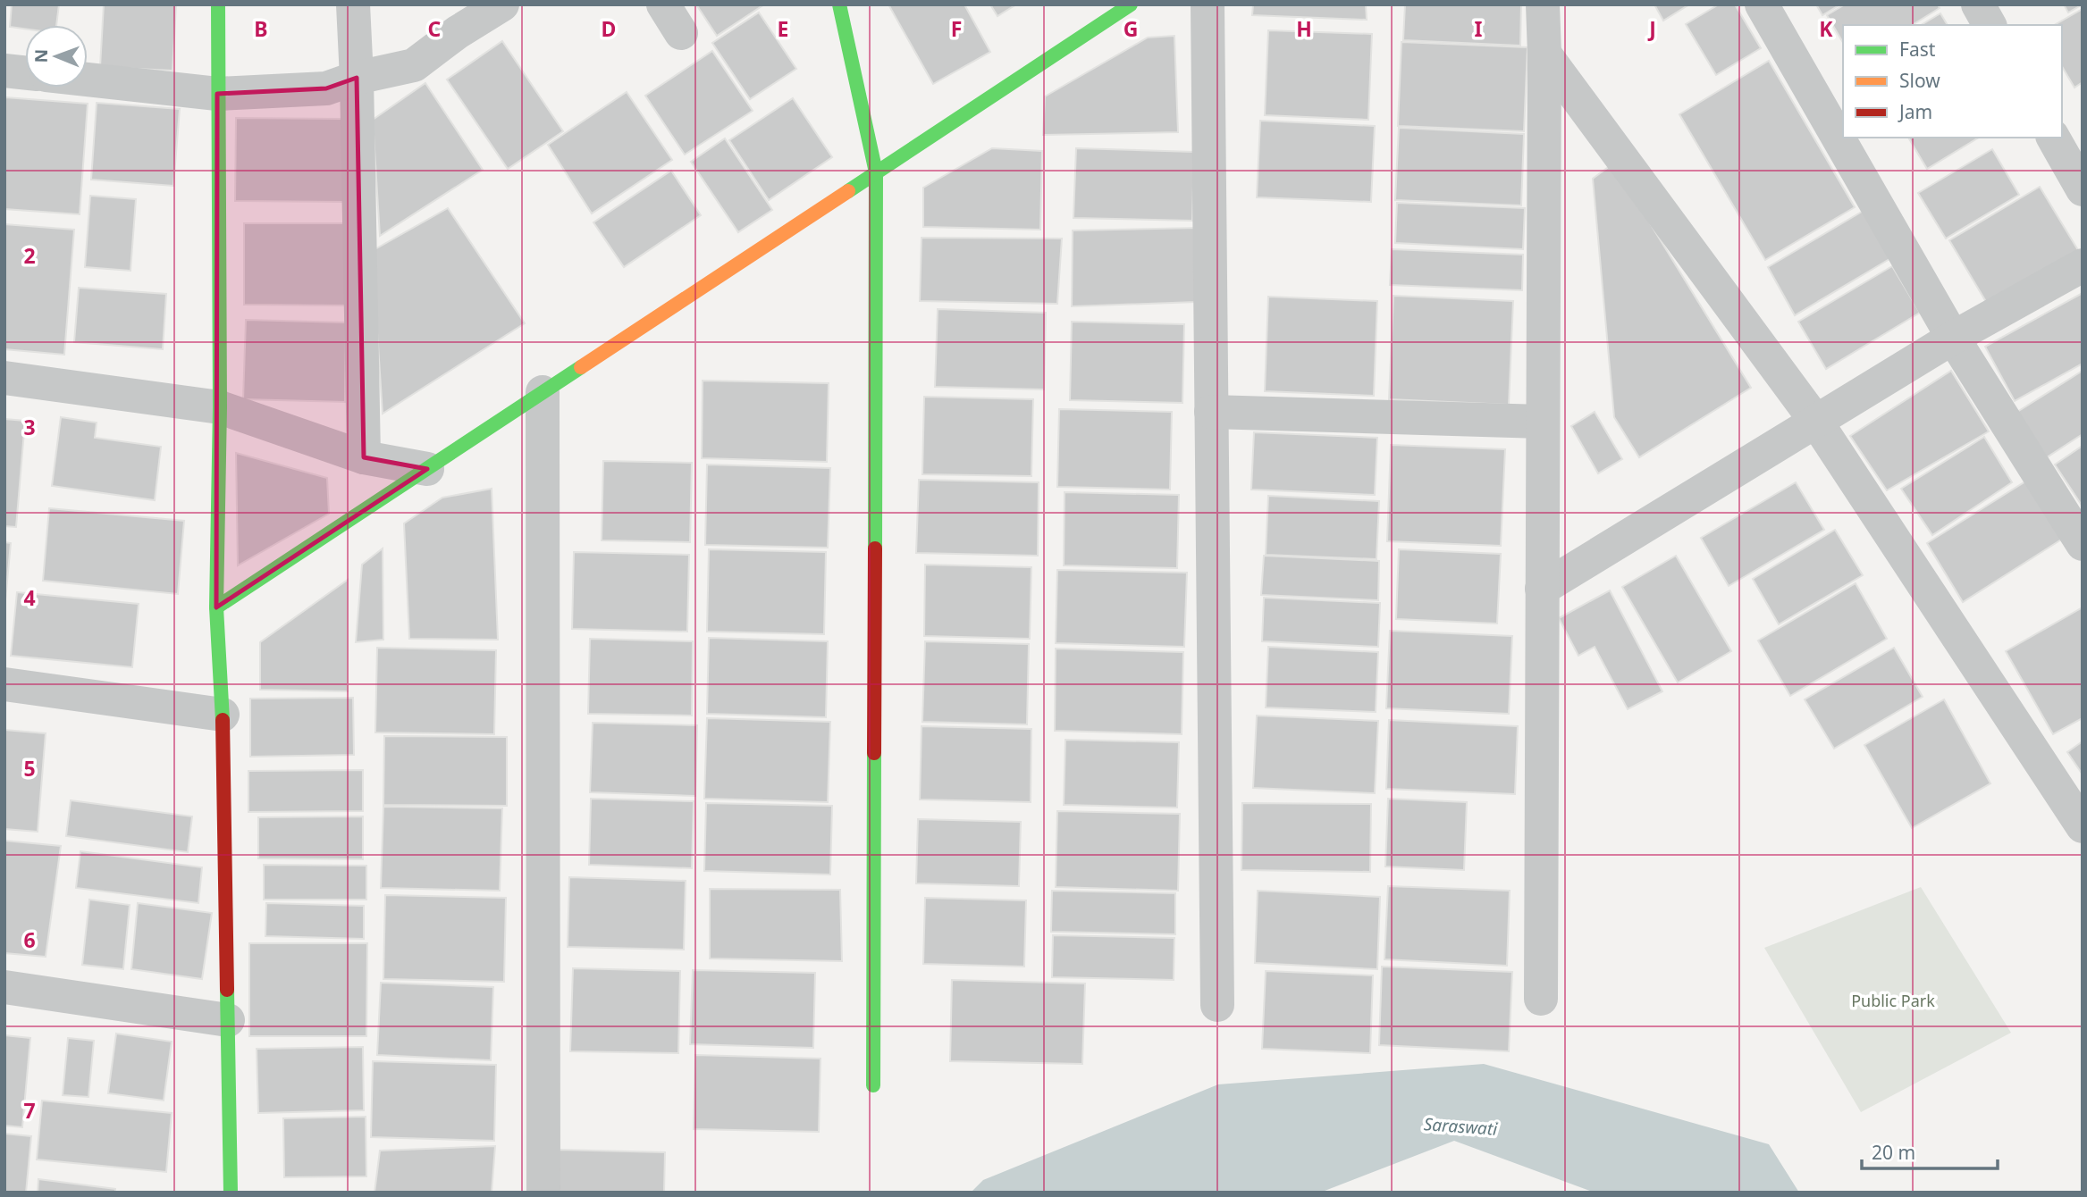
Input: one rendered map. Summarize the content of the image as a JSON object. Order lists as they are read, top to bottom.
{
  "water": ["Saraswati"],
  "parks": ["Public Park"],
  "legend": ["Fast", "Slow", "Jam"],
  "scale_bar": "20 m",
  "north": "left",
  "grid": {
    "columns": [
      "B",
      "C",
      "D",
      "E",
      "F",
      "G",
      "H",
      "I",
      "J",
      "K"
    ],
    "rows": [
      "2",
      "3",
      "4",
      "5",
      "6",
      "7"
    ]
  }
}
